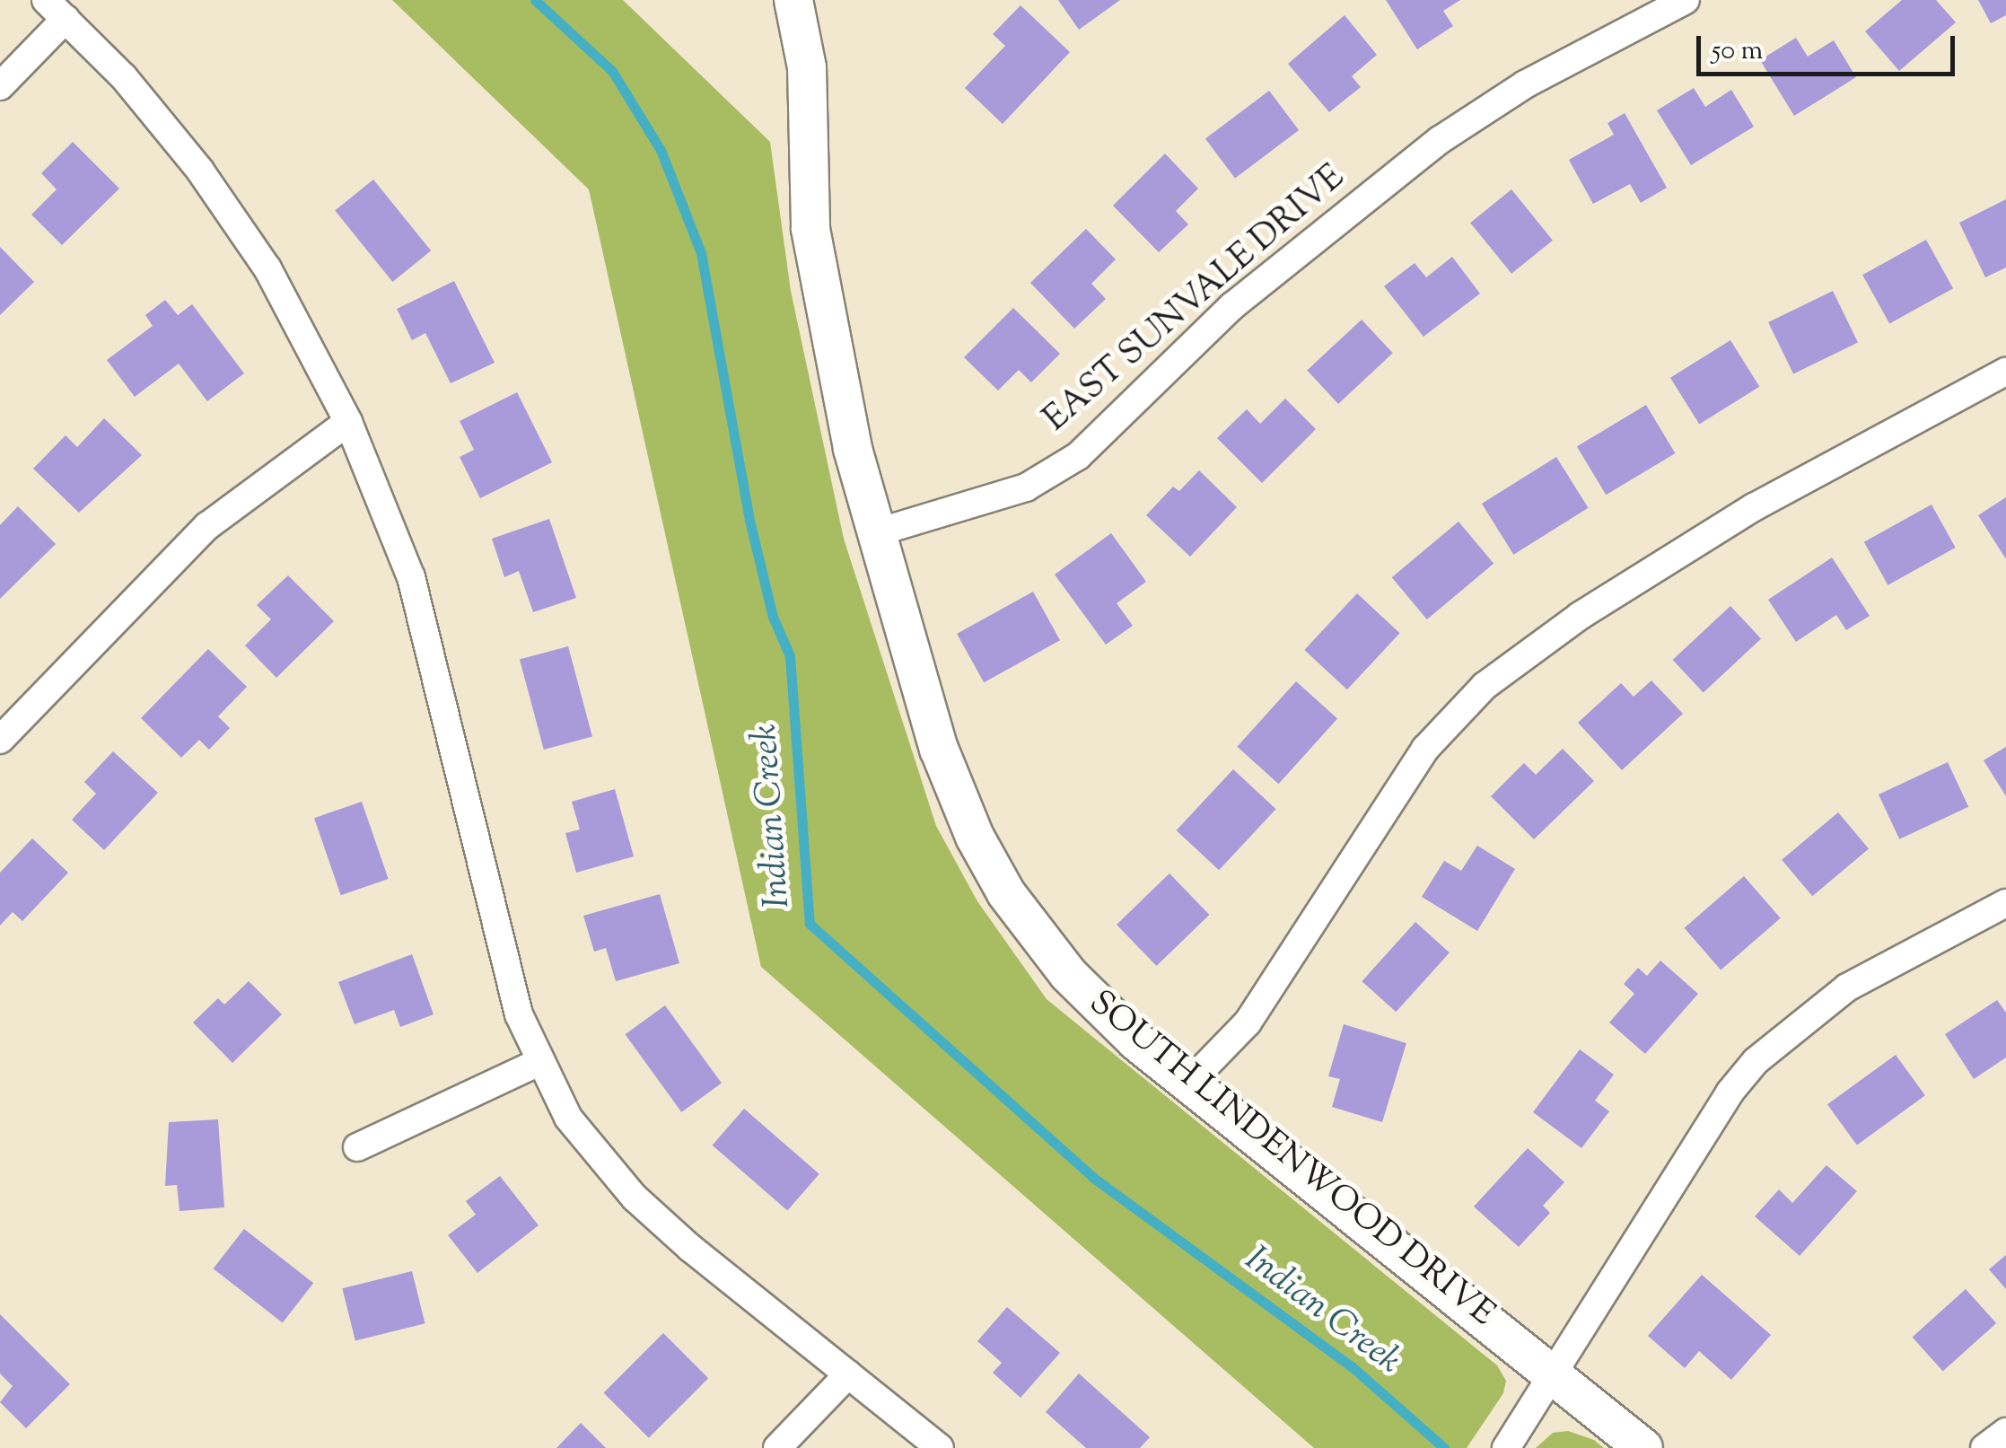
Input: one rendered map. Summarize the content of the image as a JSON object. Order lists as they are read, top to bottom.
{
  "streets": {
    "street": ["EAST SUNVALE DRIVE", "SOUTH LINDENWOOD DRIVE"]
  },
  "crossings": [
    ["EAST SUNVALE DRIVE", "SOUTH LINDENWOOD DRIVE"]
  ],
  "water": ["Indian Creek"],
  "scale_bar": "50 m"
}
